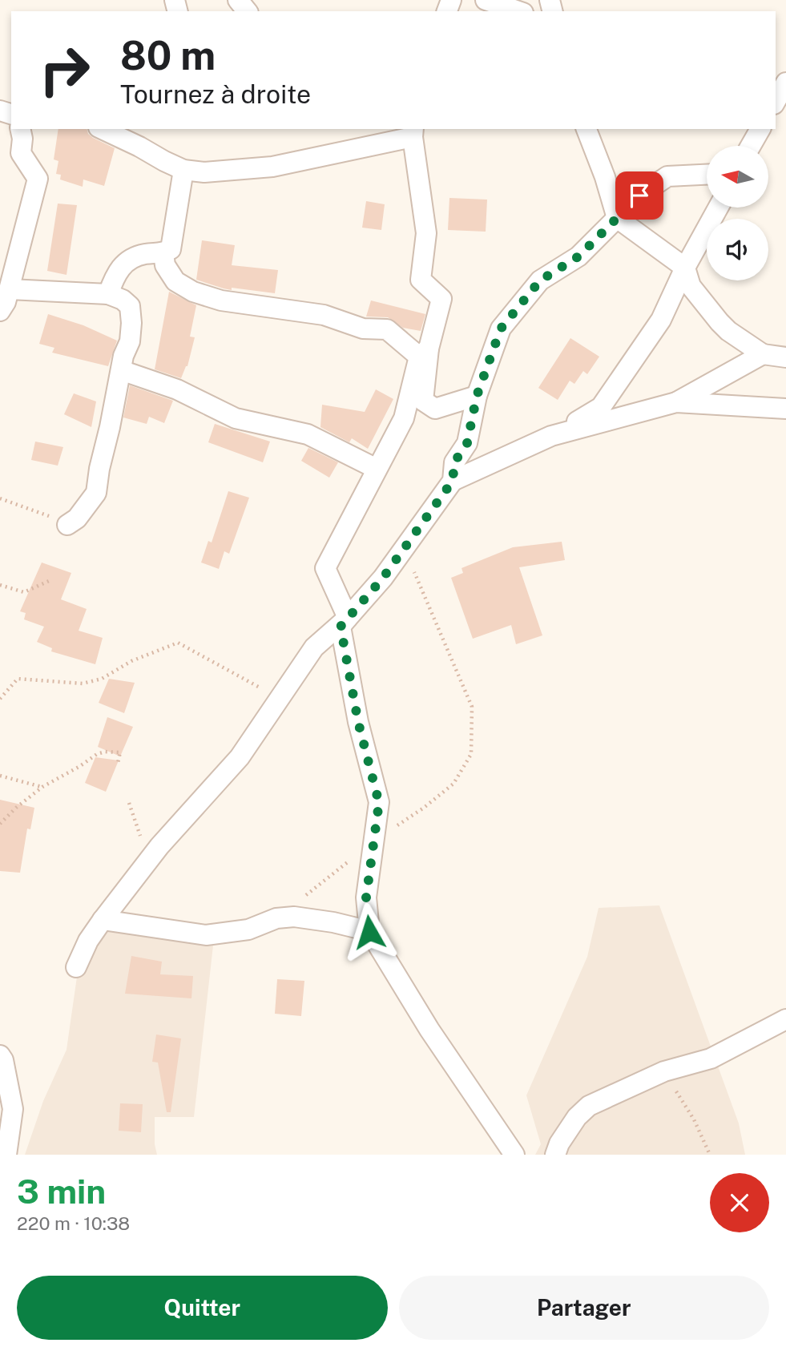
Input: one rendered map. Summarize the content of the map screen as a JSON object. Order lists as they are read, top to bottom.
{
  "north": "left",
  "page": {
    "turn": ["80 m", "Tournez à droite"],
    "heading": ["3 min", "220 m · 10:38"],
    "buttons": ["Quitter", "Partager"]
  }
}
